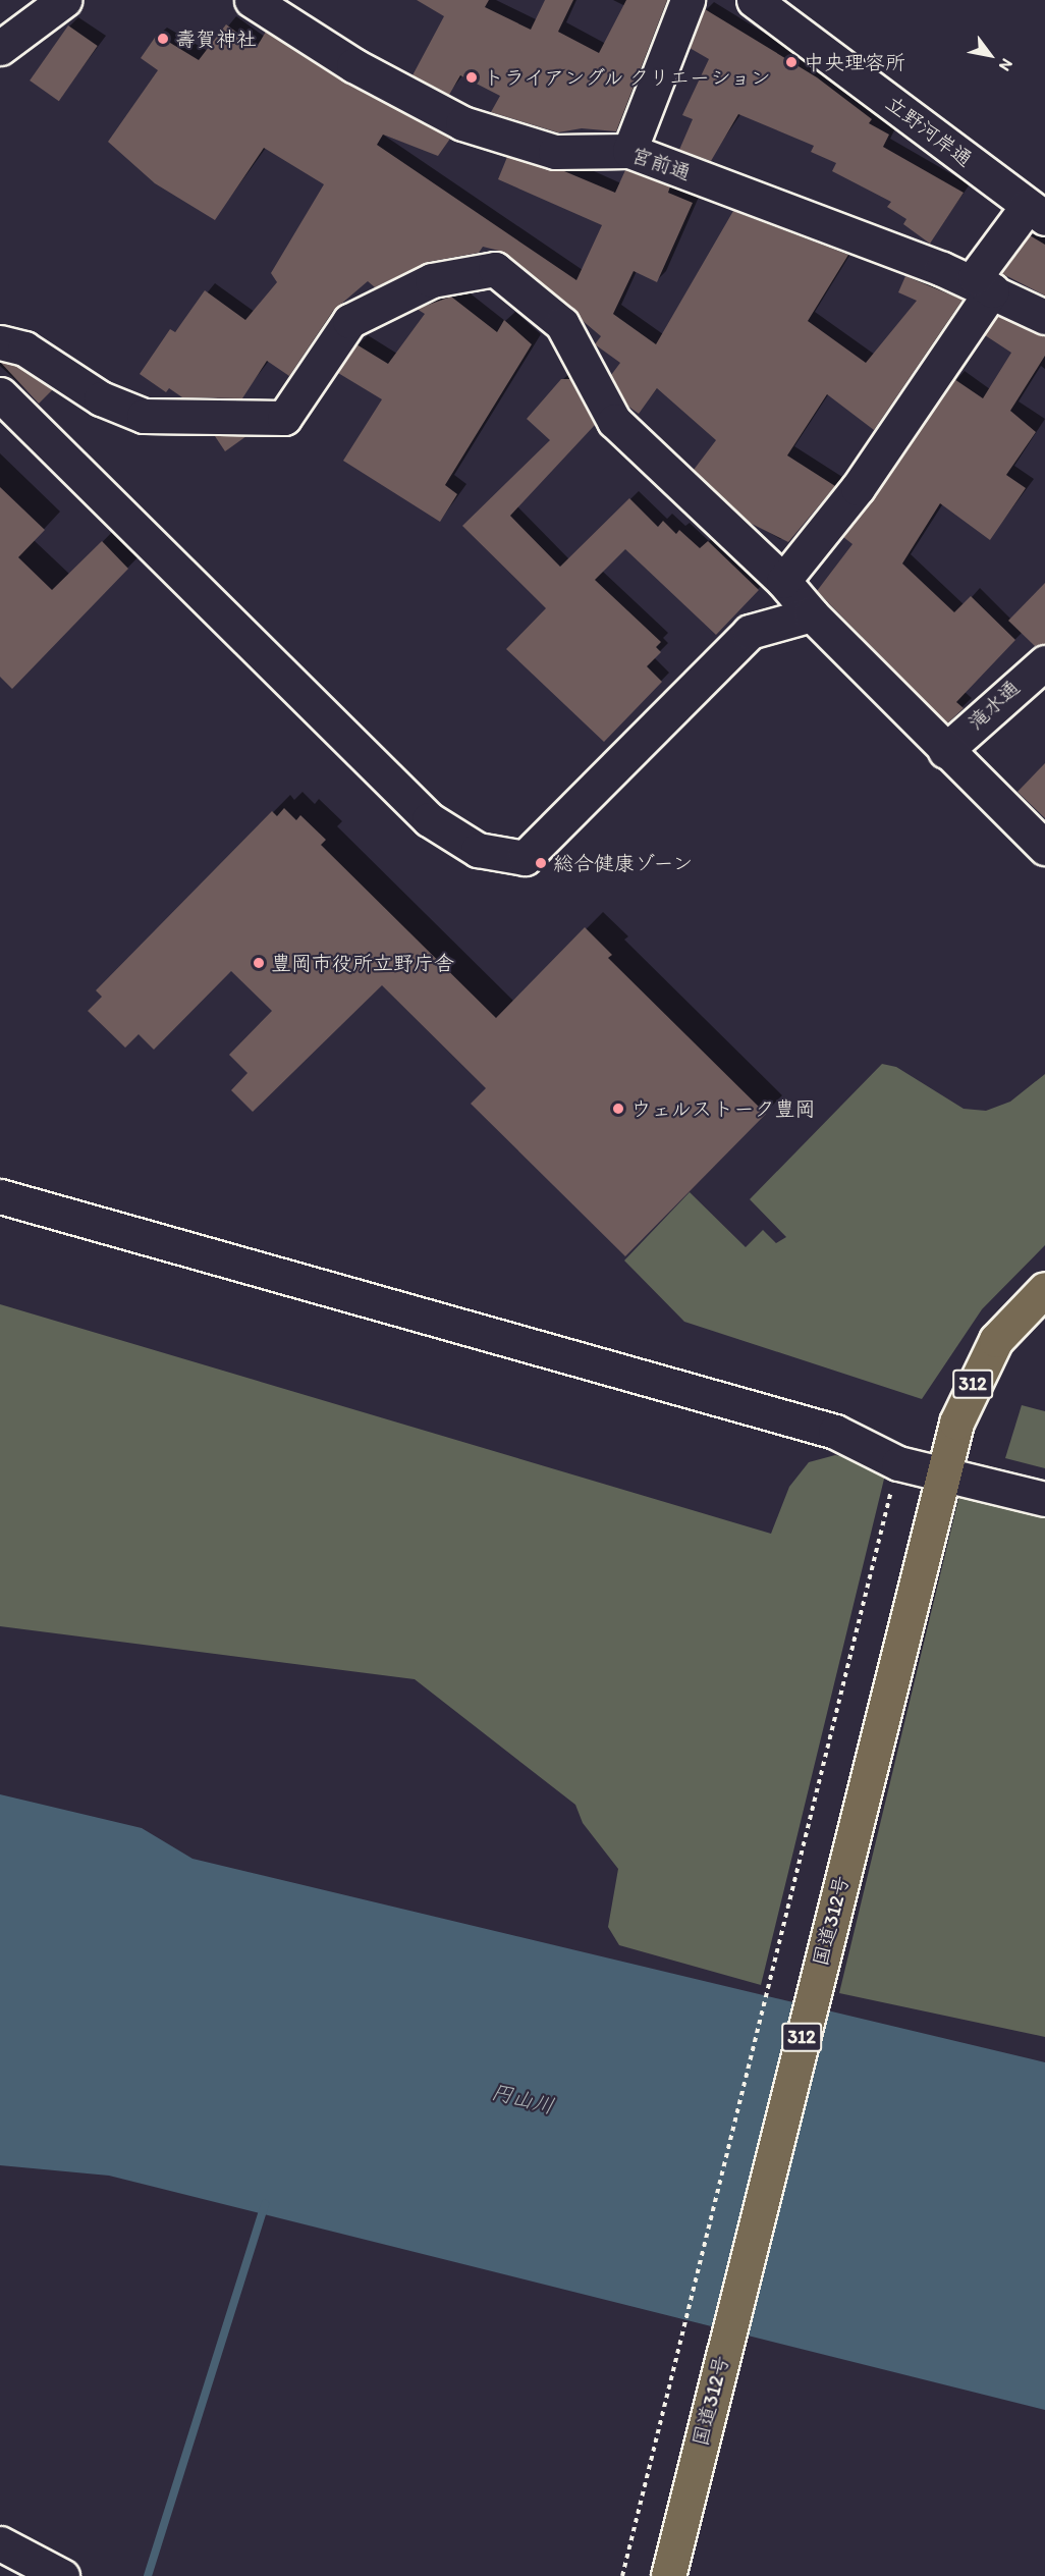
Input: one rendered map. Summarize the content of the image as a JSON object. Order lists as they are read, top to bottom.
{
  "streets": {
    "highway": ["312", "国道312号"],
    "street": ["立野河岸通", "宮前通", "滝水通"]
  },
  "water": ["円山川"],
  "places": [
    "壽賀神社",
    "中央理容所",
    "トライアングル クリエーション",
    "総合健康ゾーン",
    "豊岡市役所立野庁舎",
    "ウェルストーク豊岡"
  ],
  "north": "bottom right"
}
